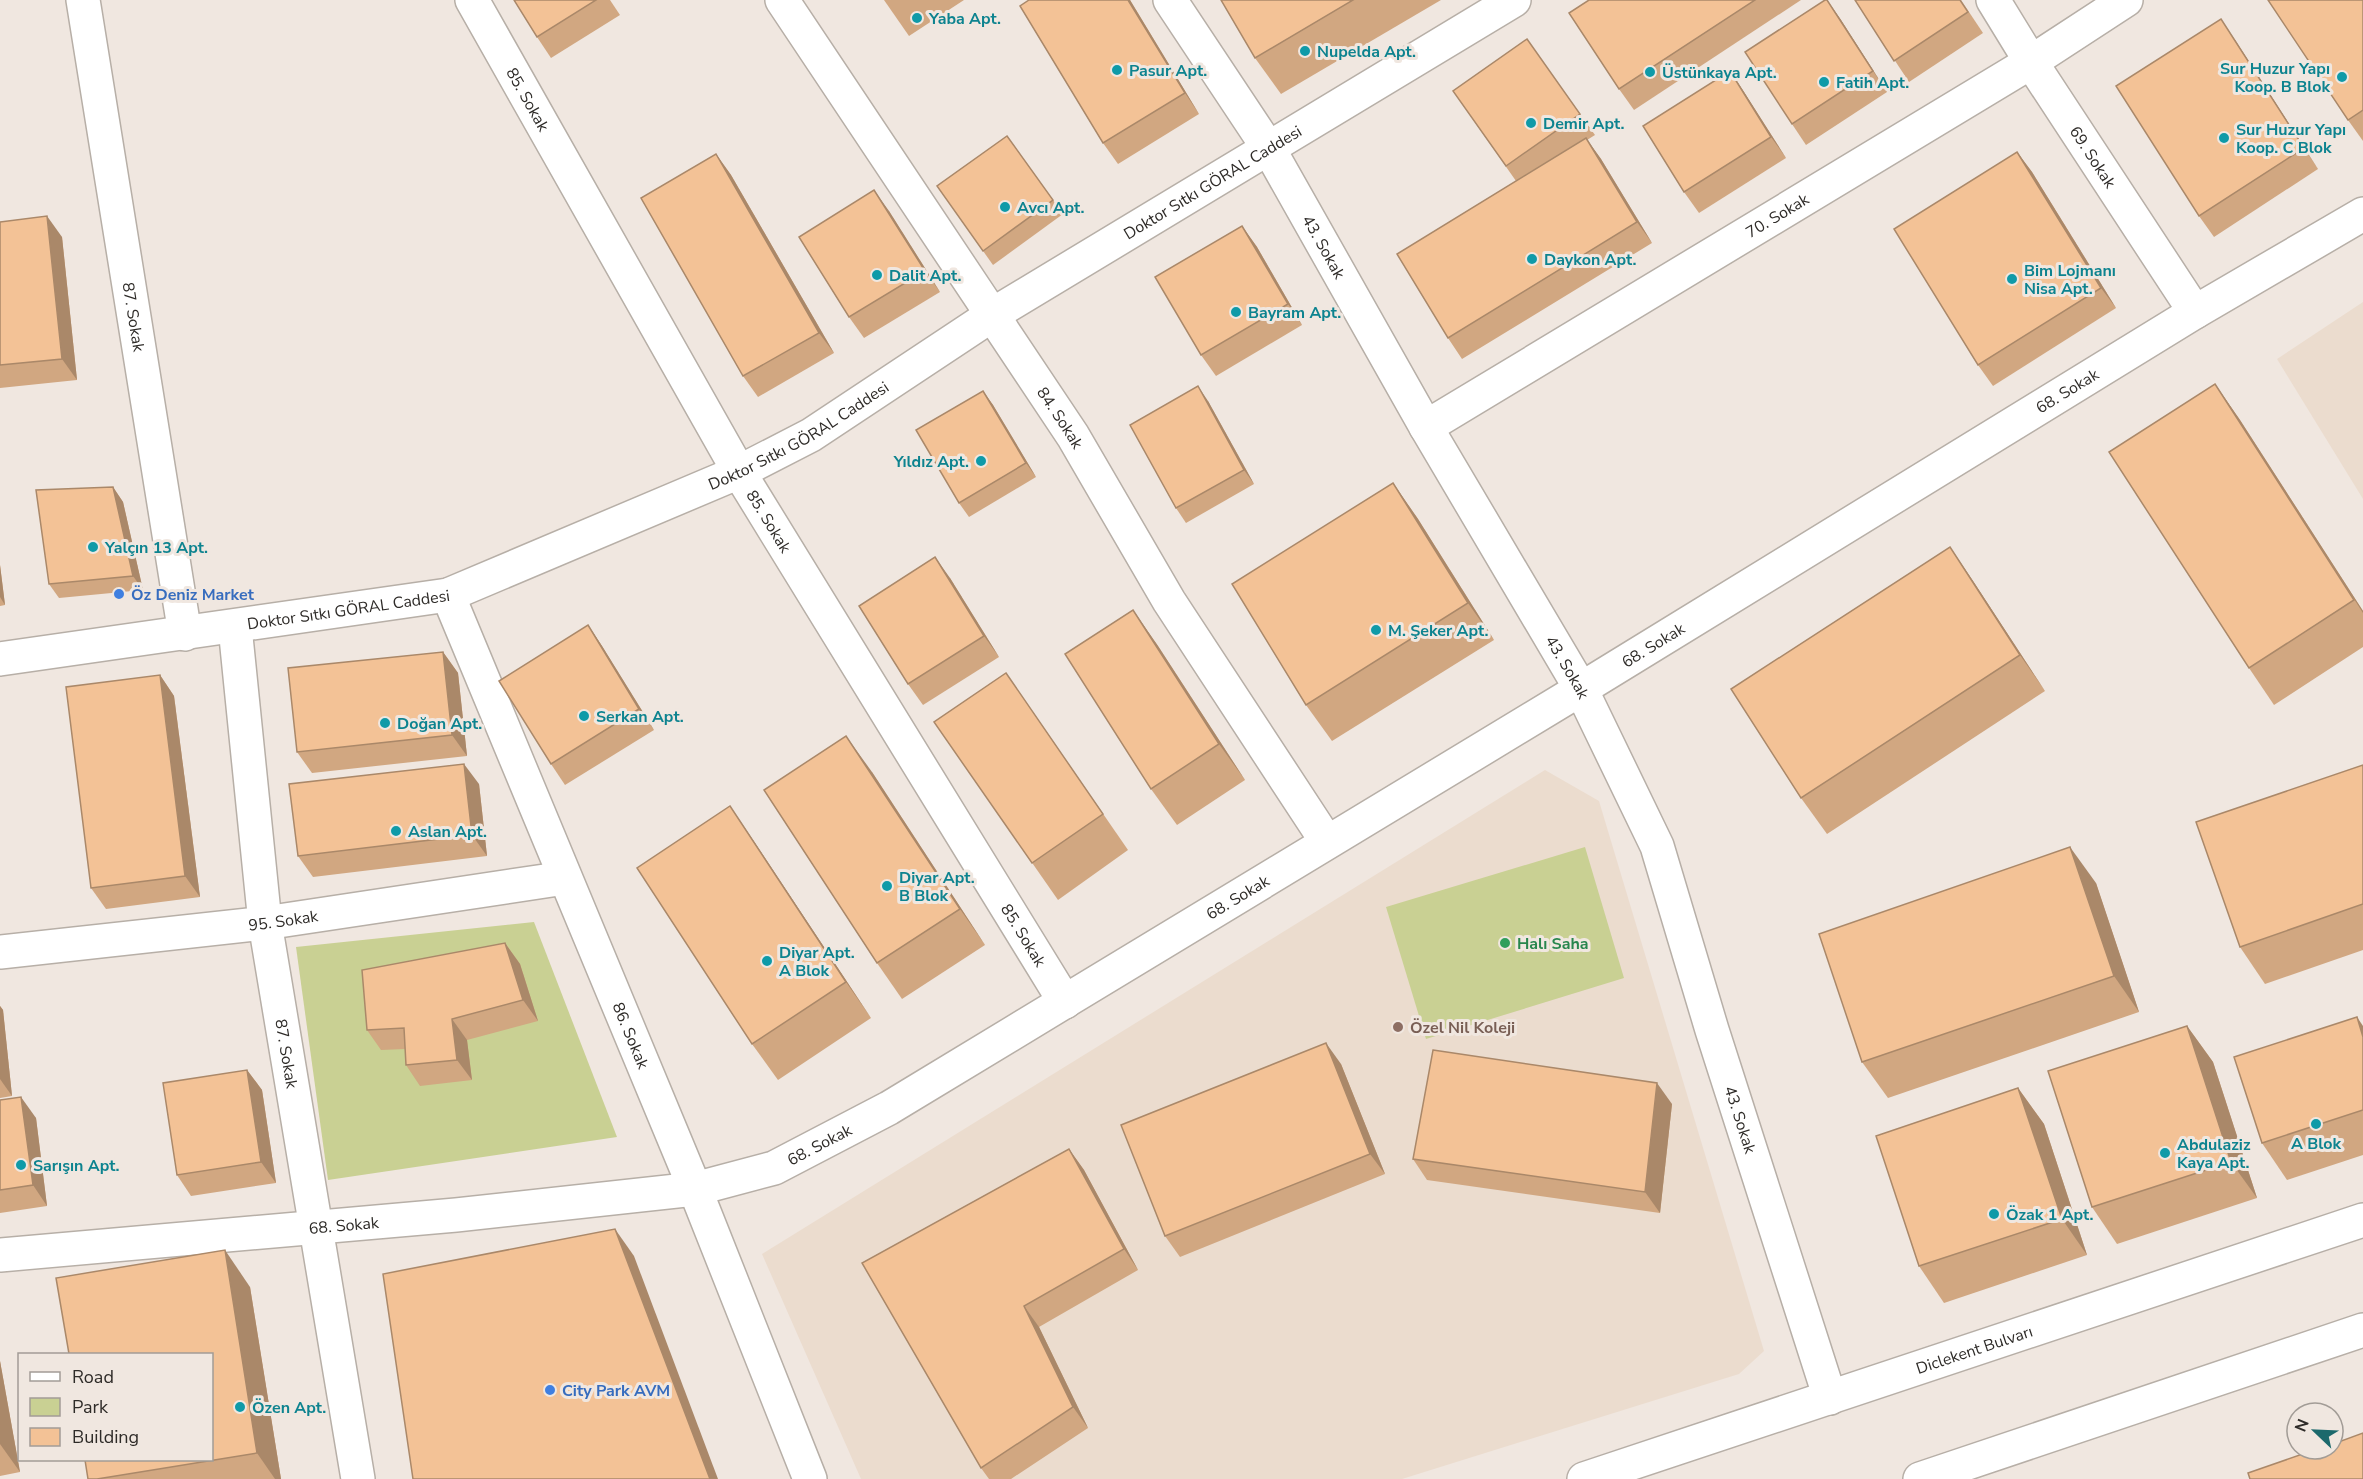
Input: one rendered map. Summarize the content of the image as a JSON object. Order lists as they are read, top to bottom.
{
  "streets": {
    "street": [
      "85. Sokak",
      "69. Sokak",
      "Doktor Sıtkı GÖRAL Caddesi",
      "70. Sokak",
      "43. Sokak",
      "87. Sokak",
      "68. Sokak",
      "84. Sokak",
      "95. Sokak",
      "86. Sokak",
      "Diclekent Bulvarı"
    ]
  },
  "crossings": [
    ["85. Sokak", "Doktor Sıtkı GÖRAL Caddesi"],
    ["85. Sokak", "68. Sokak"],
    ["69. Sokak", "70. Sokak"],
    ["69. Sokak", "68. Sokak"],
    ["Doktor Sıtkı GÖRAL Caddesi", "43. Sokak"],
    ["Doktor Sıtkı GÖRAL Caddesi", "87. Sokak"],
    ["Doktor Sıtkı GÖRAL Caddesi", "84. Sokak"],
    ["Doktor Sıtkı GÖRAL Caddesi", "86. Sokak"],
    ["70. Sokak", "43. Sokak"],
    ["43. Sokak", "68. Sokak"],
    ["43. Sokak", "Diclekent Bulvarı"],
    ["87. Sokak", "68. Sokak"],
    ["87. Sokak", "95. Sokak"],
    ["68. Sokak", "84. Sokak"],
    ["68. Sokak", "86. Sokak"],
    ["95. Sokak", "86. Sokak"]
  ],
  "places": [
    "Yaba Apt.",
    "Nupelda Apt.",
    "Pasur Apt.",
    "Üstünkaya Apt.",
    "Sur Huzur Yapı Koop. B Blok",
    "Fatih Apt.",
    "Demir Apt.",
    "Sur Huzur Yapı Koop. C Blok",
    "Avcı Apt.",
    "Daykon Apt.",
    "Dalit Apt.",
    "Bim Lojmanı Nisa Apt.",
    "Bayram Apt.",
    "Yıldız Apt.",
    "Yalçın 13 Apt.",
    "Öz Deniz Market",
    "M. Şeker Apt.",
    "Serkan Apt.",
    "Doğan Apt.",
    "Aslan Apt.",
    "Diyar Apt. B Blok",
    "Halı Saha",
    "Diyar Apt. A Blok",
    "Özel Nil Koleji",
    "A Blok",
    "Abdulaziz Kaya Apt.",
    "Sarışın Apt.",
    "Özak 1 Apt.",
    "City Park AVM",
    "Özen Apt."
  ],
  "legend": ["Road", "Park", "Building"],
  "north": "top left"
}
